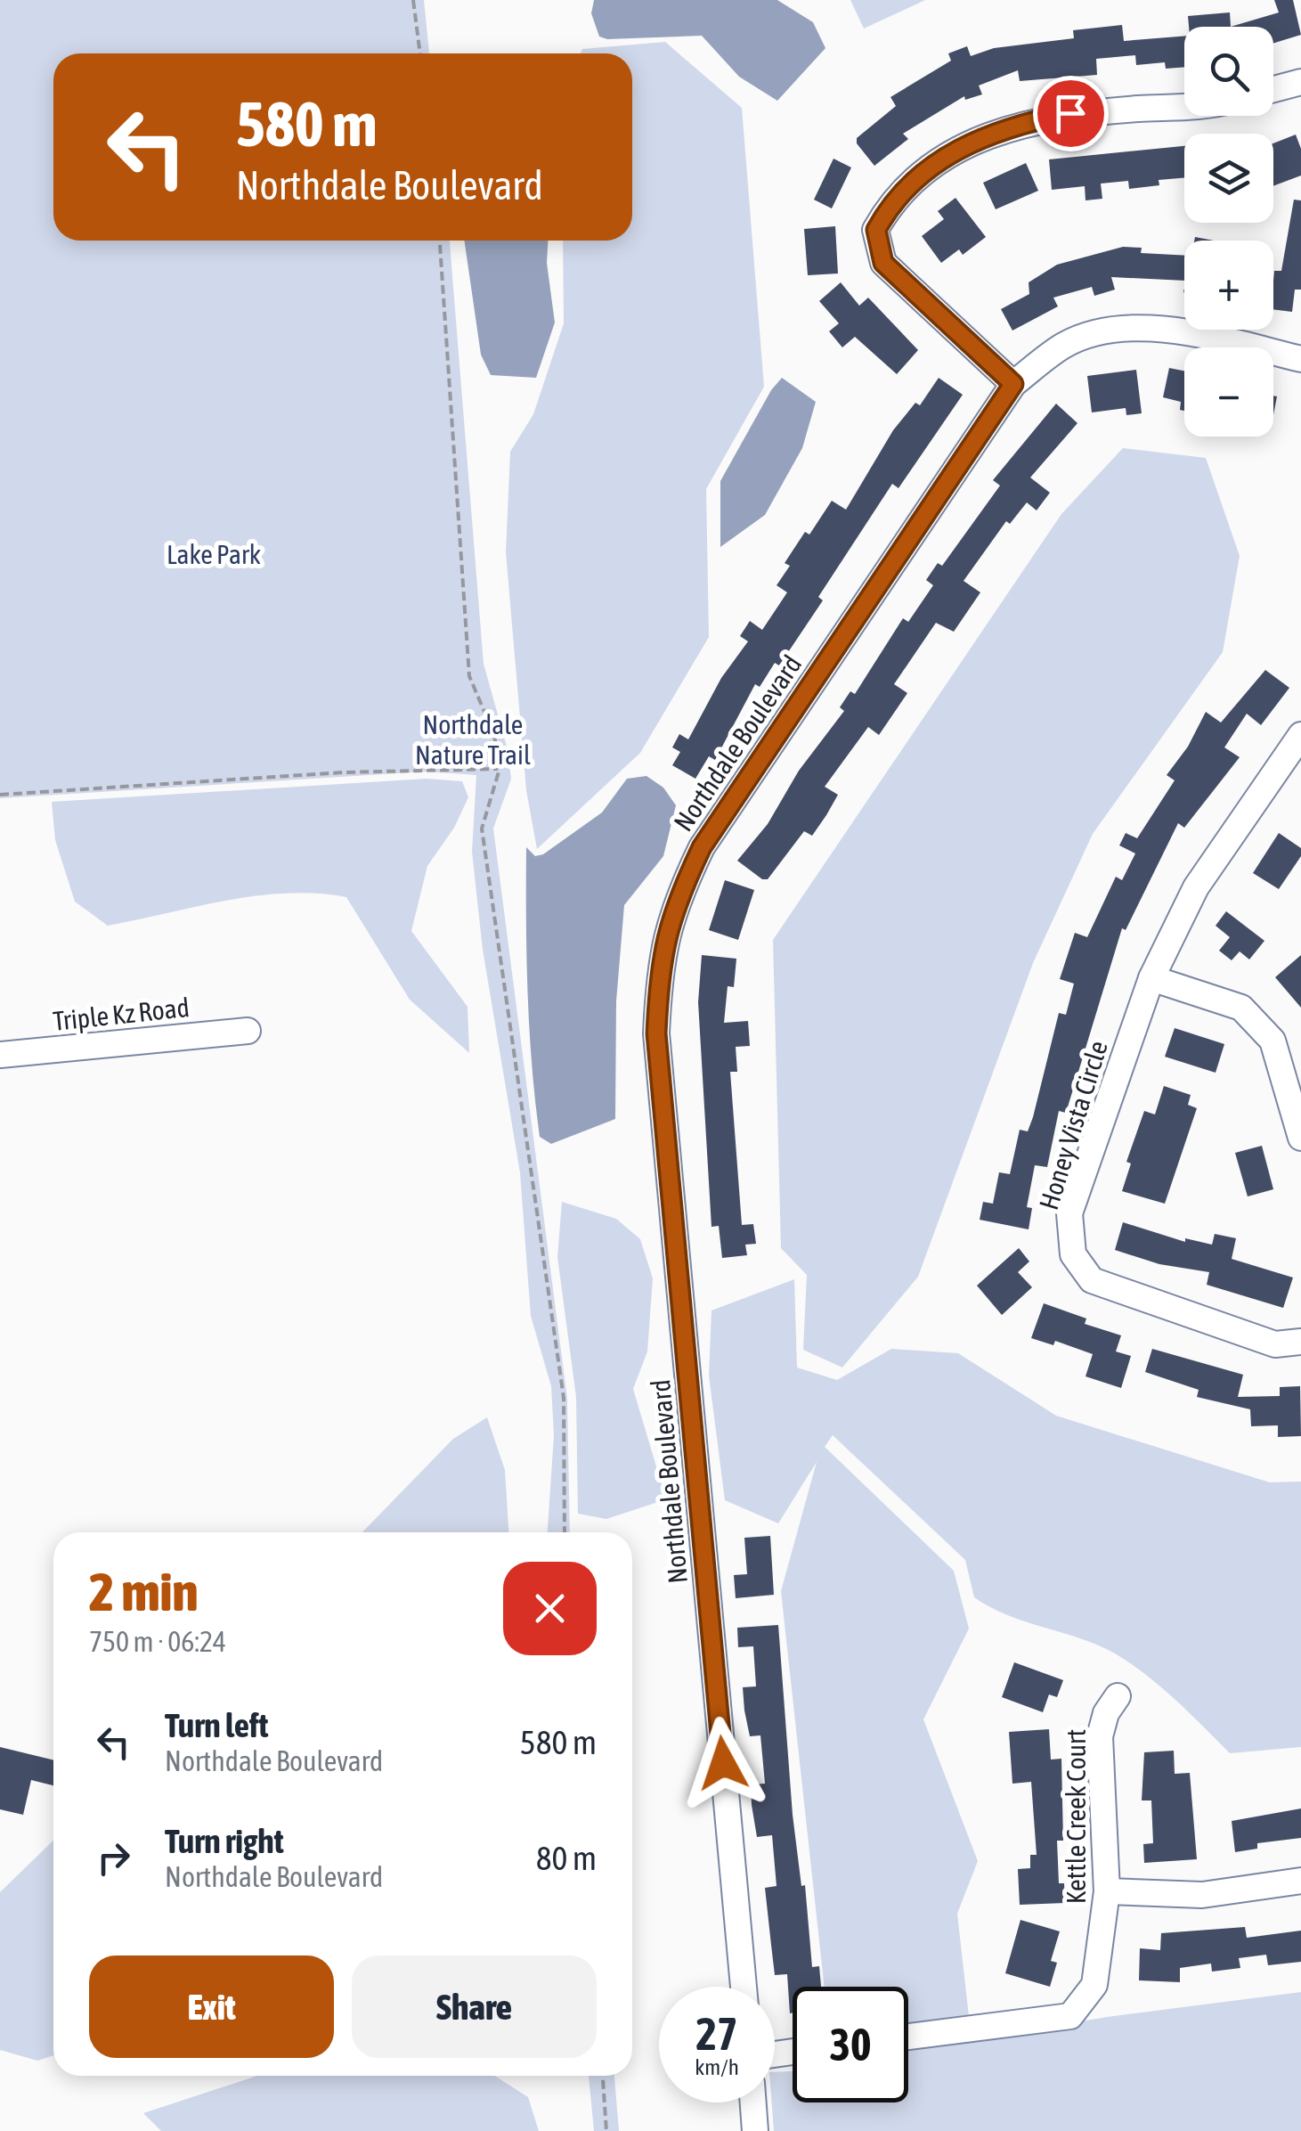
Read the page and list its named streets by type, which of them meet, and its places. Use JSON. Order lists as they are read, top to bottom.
{
  "streets": {
    "street": [
      "Northdale Boulevard",
      "Triple Kz Road",
      "Honey Vista Circle",
      "Kettle Creek Court"
    ]
  },
  "parks": ["Lake Park", "Northdale Nature Trail"],
  "page": {
    "map_buttons": ["+", "−"],
    "turn": ["580 m", "Northdale Boulevard"],
    "heading": ["2 min", "750 m · 06:24"],
    "list": [
      {
        "name": "Turn left",
        "note": "Northdale Boulevard",
        "value": "580 m"
      },
      {
        "name": "Turn right",
        "note": "Northdale Boulevard",
        "value": "80 m"
      }
    ],
    "buttons": ["Exit", "Share"],
    "speed": "27 km/h",
    "limit": "30"
  }
}
